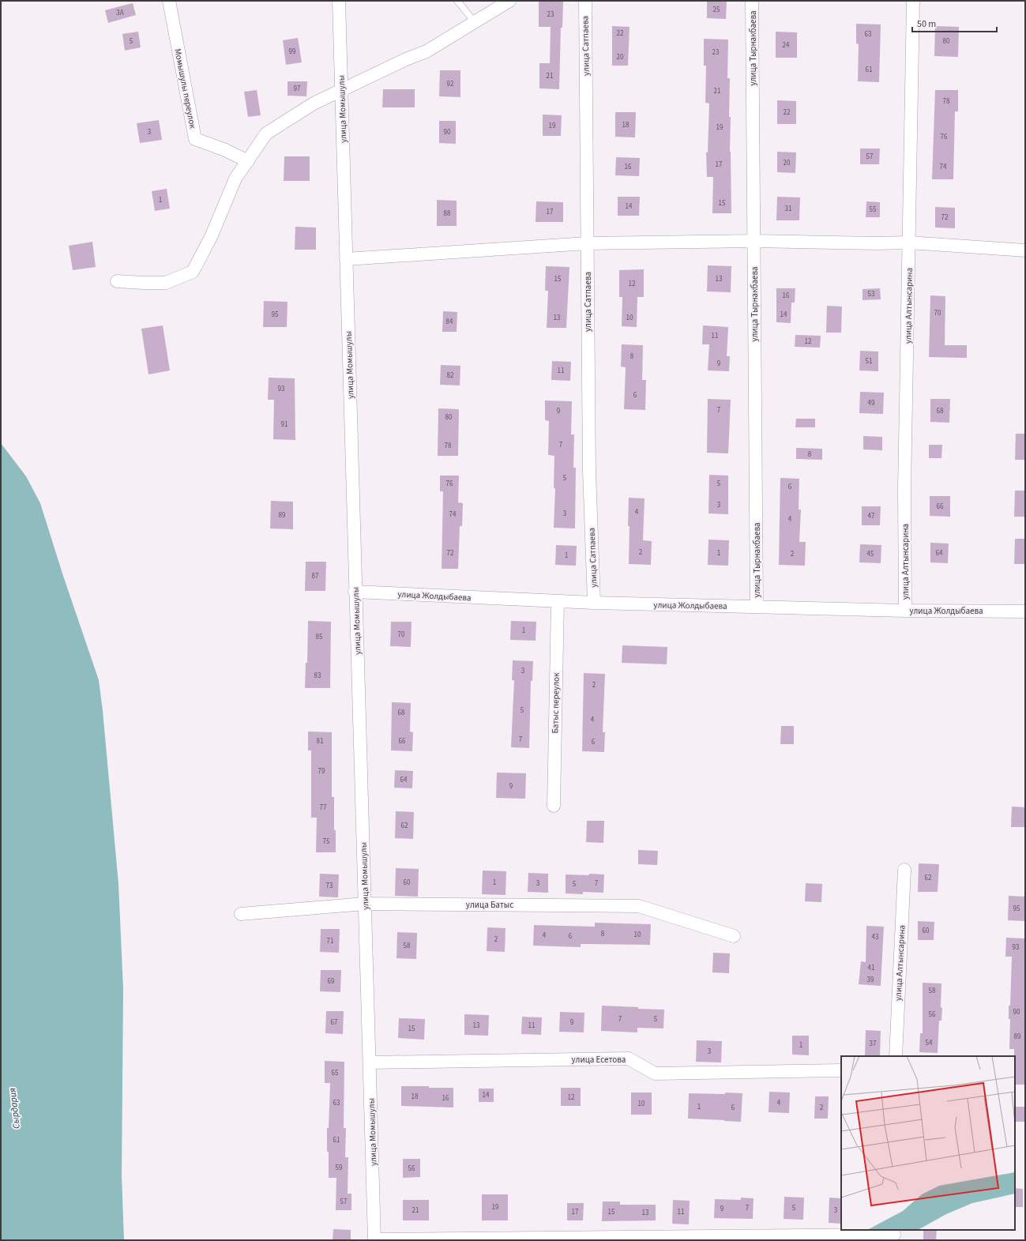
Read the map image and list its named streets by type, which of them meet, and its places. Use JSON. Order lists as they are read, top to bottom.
{
  "streets": {
    "street": [
      "улица Сатпаева",
      "улица Тырнакбаева",
      "Момышулы переулок",
      "улица Момышулы",
      "улица Алтынсарина",
      "улица Жолдыбаева",
      "Батыс переулок",
      "улица Батыс",
      "улица Есетова"
    ]
  },
  "crossings": [
    ["улица Сатпаева", "улица Жолдыбаева"],
    ["улица Тырнакбаева", "улица Жолдыбаева"],
    ["улица Момышулы", "улица Жолдыбаева"],
    ["улица Момышулы", "улица Батыс"],
    ["улица Момышулы", "улица Есетова"],
    ["улица Алтынсарина", "улица Жолдыбаева"],
    ["улица Жолдыбаева", "Батыс переулок"]
  ],
  "water": ["Сырдария"],
  "house_numbers": [
    "25",
    "3А",
    "23",
    "22",
    "63",
    "5",
    "80",
    "24",
    "99",
    "23",
    "20",
    "61",
    "21",
    "92",
    "97",
    "21",
    "78",
    "22",
    "18",
    "19",
    "19",
    "3",
    "90",
    "76",
    "57",
    "20",
    "17",
    "16",
    "74",
    "1",
    "15",
    "14",
    "31",
    "55",
    "17",
    "88",
    "72",
    "15",
    "13",
    "12",
    "53",
    "16",
    "70",
    "95",
    "14",
    "13",
    "10",
    "84",
    "11",
    "12",
    "8",
    "51",
    "9",
    "11",
    "82",
    "93",
    "6",
    "49",
    "7",
    "9",
    "68",
    "80",
    "91",
    "7",
    "78",
    "8",
    "5",
    "76",
    "5",
    "6",
    "3",
    "66",
    "4",
    "3",
    "74",
    "89",
    "47",
    "4",
    "2",
    "72",
    "1",
    "64",
    "2",
    "45",
    "1",
    "87",
    "1",
    "70",
    "85",
    "3",
    "83",
    "2",
    "5",
    "68",
    "4",
    "7",
    "81",
    "66",
    "6",
    "79",
    "64",
    "9",
    "77",
    "62",
    "75",
    "62",
    "60",
    "1",
    "3",
    "7",
    "5",
    "73",
    "95",
    "60",
    "8",
    "10",
    "4",
    "6",
    "43",
    "2",
    "71",
    "58",
    "93",
    "41",
    "39",
    "69",
    "58",
    "90",
    "56",
    "7",
    "5",
    "67",
    "9",
    "13",
    "11",
    "15",
    "89",
    "54",
    "37",
    "1",
    "3",
    "65",
    "14",
    "18",
    "12",
    "16",
    "63",
    "4",
    "10",
    "1",
    "6",
    "2",
    "61",
    "59",
    "56",
    "57",
    "19",
    "7",
    "5",
    "9",
    "21",
    "3",
    "17",
    "15",
    "11",
    "13"
  ],
  "scale_bar": "50 m"
}
